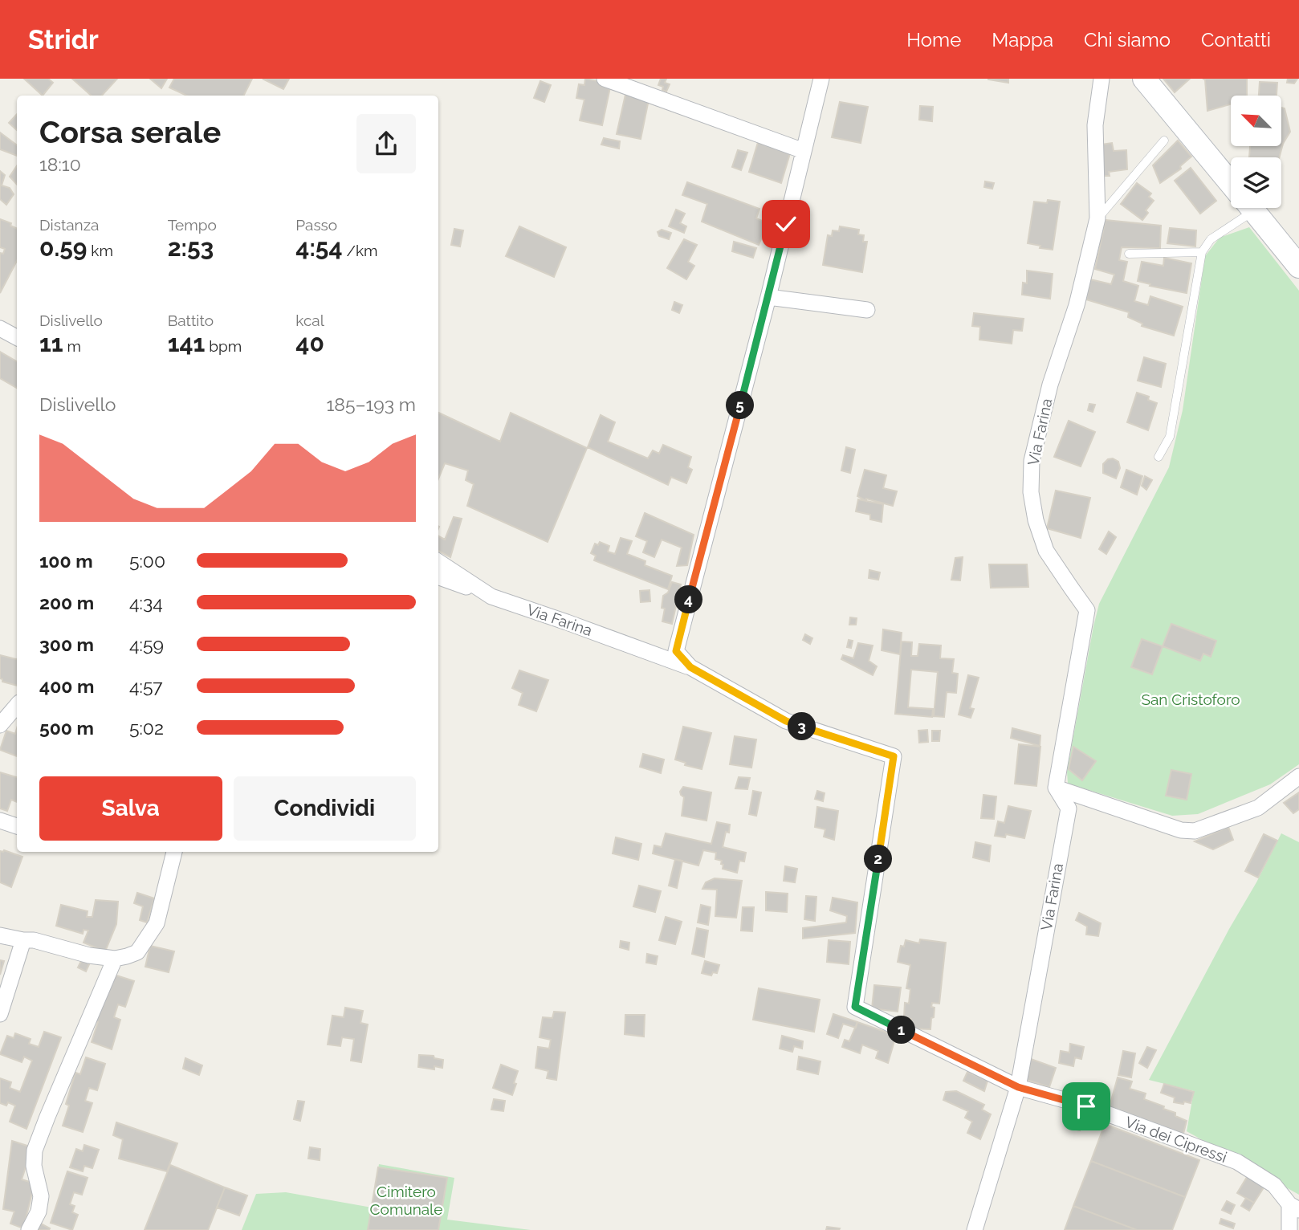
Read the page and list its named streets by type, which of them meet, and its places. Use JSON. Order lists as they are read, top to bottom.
{
  "streets": {
    "street": ["Via Farina", "Via dei Cipressi"]
  },
  "crossings": [
    ["Via Farina", "Via dei Cipressi"]
  ],
  "parks": ["San Cristoforo", "Cimitero Comunale"],
  "north": "top left",
  "page": {
    "header": "Stridr",
    "nav": [
      "Home",
      "Mappa",
      "Chi siamo",
      "Contatti"
    ],
    "heading": ["Corsa serale", "18:10"],
    "stats": [
      ["Distanza", "0.59 km"],
      ["Tempo", "2:53"],
      ["Passo", "4:54 /km"],
      ["Dislivello", "11 m"],
      ["Battito", "141 bpm"],
      ["kcal", "40"]
    ],
    "chart": ["Dislivello", "185–193 m"],
    "pins": [
      "5",
      "4",
      "3",
      "2",
      "1"
    ],
    "list": [
      {
        "name": "100 m",
        "note": "5:00"
      },
      {
        "name": "200 m",
        "note": "4:34"
      },
      {
        "name": "300 m",
        "note": "4:59"
      },
      {
        "name": "400 m",
        "note": "4:57"
      },
      {
        "name": "500 m",
        "note": "5:02"
      }
    ],
    "buttons": ["Salva", "Condividi"]
  }
}
